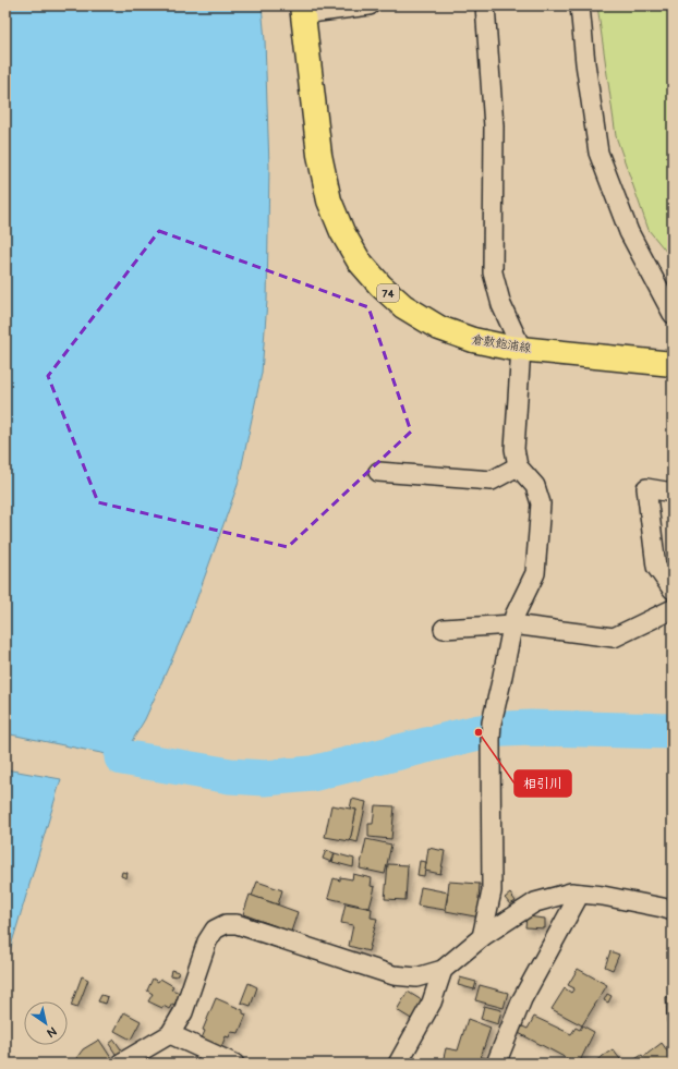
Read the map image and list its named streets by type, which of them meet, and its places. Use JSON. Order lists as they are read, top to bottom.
{
  "streets": {
    "main road": ["74", "倉敷飽浦線"]
  },
  "places": ["相引川"],
  "north": "bottom right"
}
